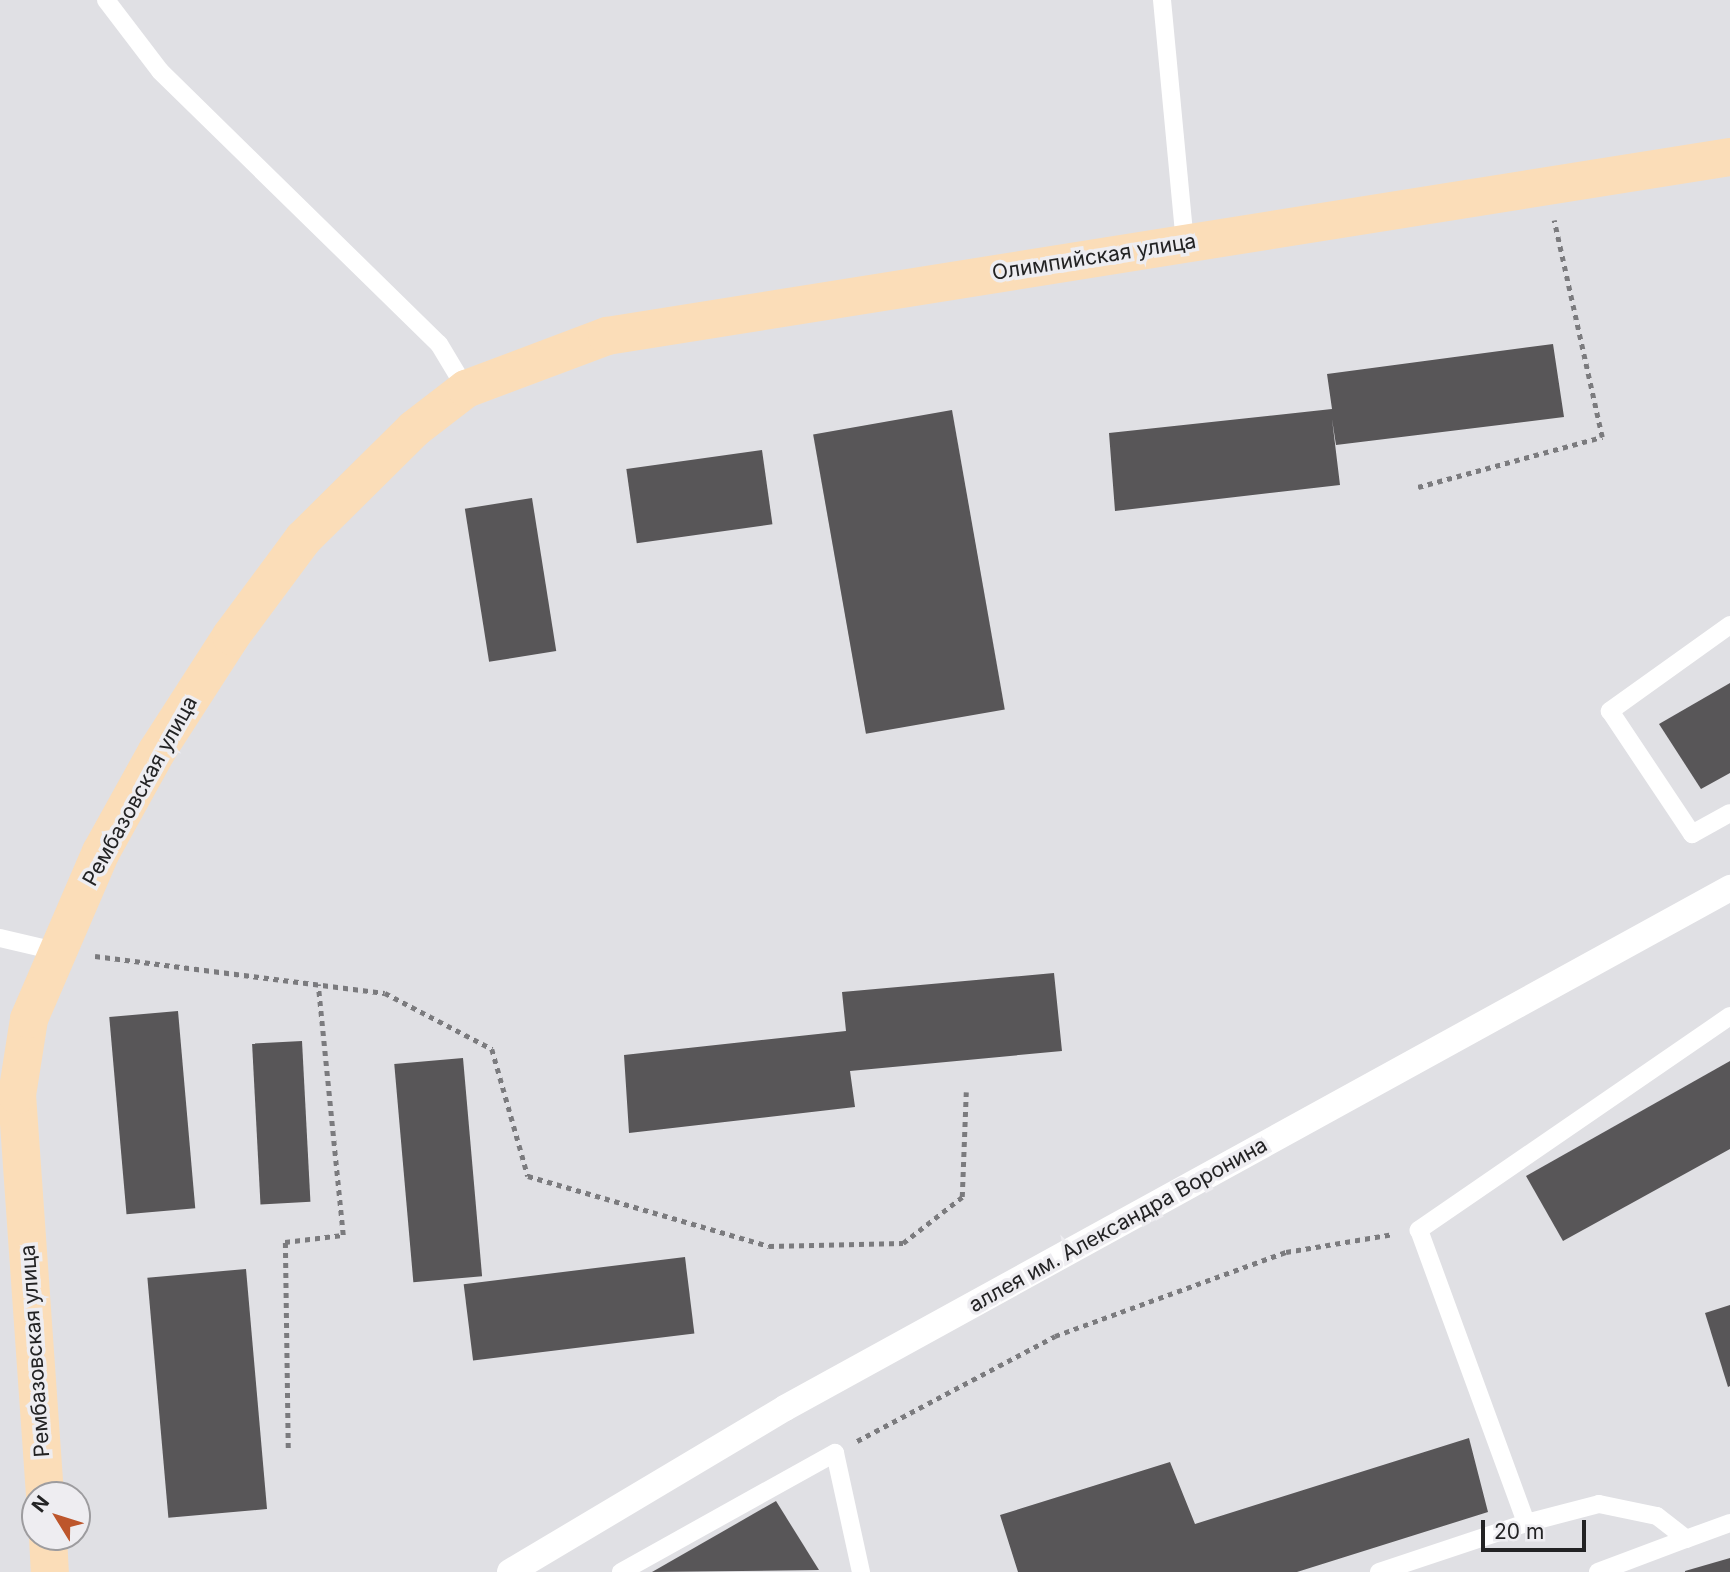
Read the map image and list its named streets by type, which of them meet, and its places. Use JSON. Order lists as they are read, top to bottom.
{
  "streets": {
    "main road": ["Олимпийская улица", "Рембазовская улица"],
    "street": ["аллея им. Александра Воронина"]
  },
  "crossings": [
    ["Олимпийская улица", "Рембазовская улица"]
  ],
  "scale_bar": "20 m",
  "north": "top left"
}
